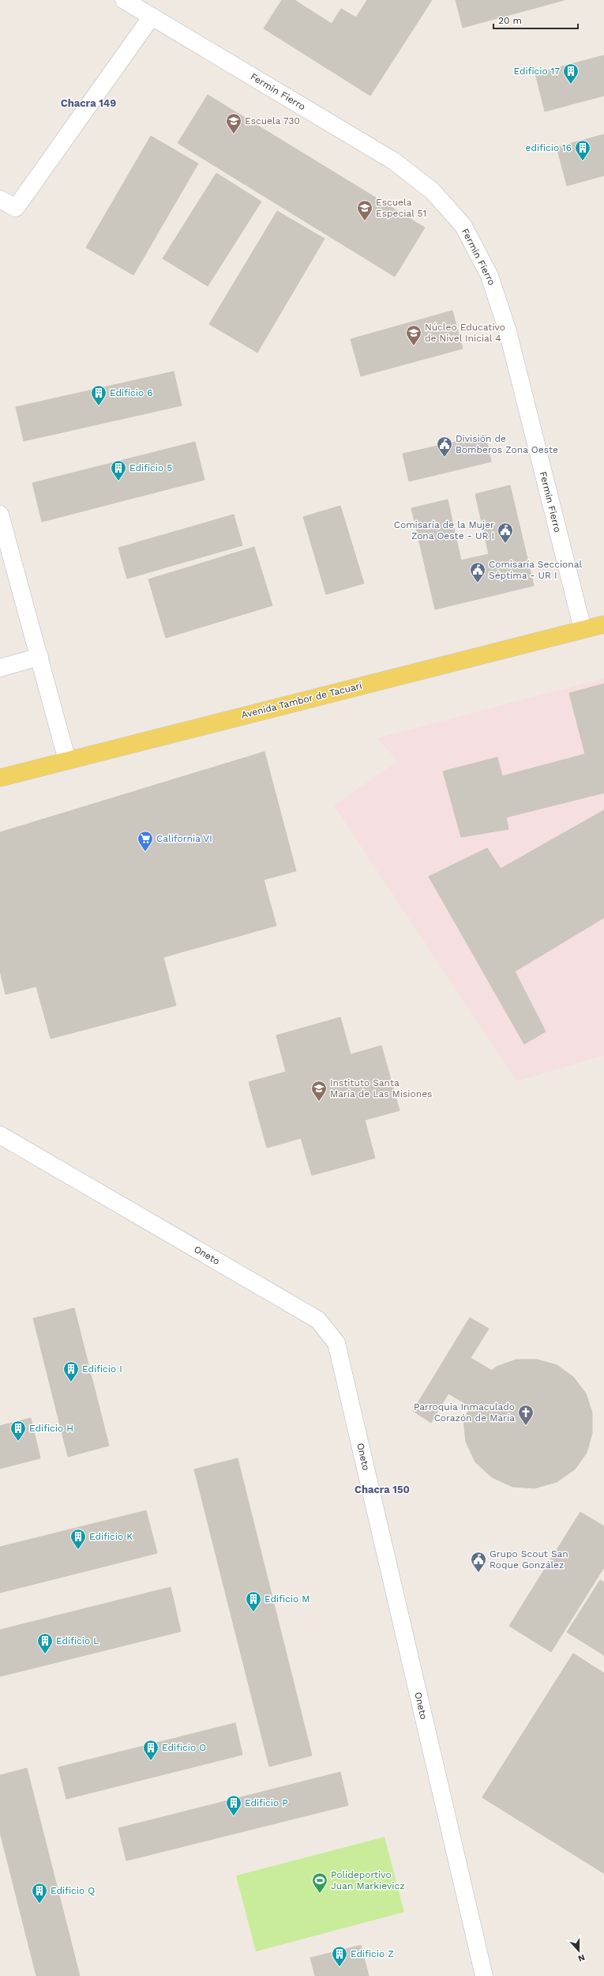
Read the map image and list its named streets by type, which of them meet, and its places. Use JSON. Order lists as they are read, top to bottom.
{
  "streets": {
    "main road": ["Avenida Tambor de Tacuarí"],
    "street": ["Fermin Fierro", "Oneto"]
  },
  "crossings": [
    ["Fermin Fierro", "Avenida Tambor de Tacuarí"]
  ],
  "districts": ["Chacra 149", "Chacra 150"],
  "places": {
    "building": [
      "Edificio 17",
      "edificio 16",
      "Edificio 6",
      "Edificio 5",
      "Edificio I",
      "Edificio H",
      "Edificio K",
      "Edificio M",
      "Edificio L",
      "Edificio O",
      "Edificio P",
      "Edificio Q",
      "Edificio Z"
    ],
    "school or university": [
      "Escuela 730",
      "Escuela Especial 51",
      "Núcleo Educativo de Nivel Inicial 4",
      "Instituto Santa María de Las Misiones"
    ],
    "public building": [
      "División de Bomberos Zona Oeste",
      "Comisaría de la Mujer Zona Oeste - UR I",
      "Comisaría Seccional Séptima - UR I",
      "Grupo Scout San Roque González"
    ],
    "supermarket": ["California VI"],
    "church": ["Parroquia Inmaculado Corazón de María"],
    "sports": ["Polideportivo Juan Markievicz"]
  },
  "scale_bar": "20 m",
  "north": "bottom"
}
